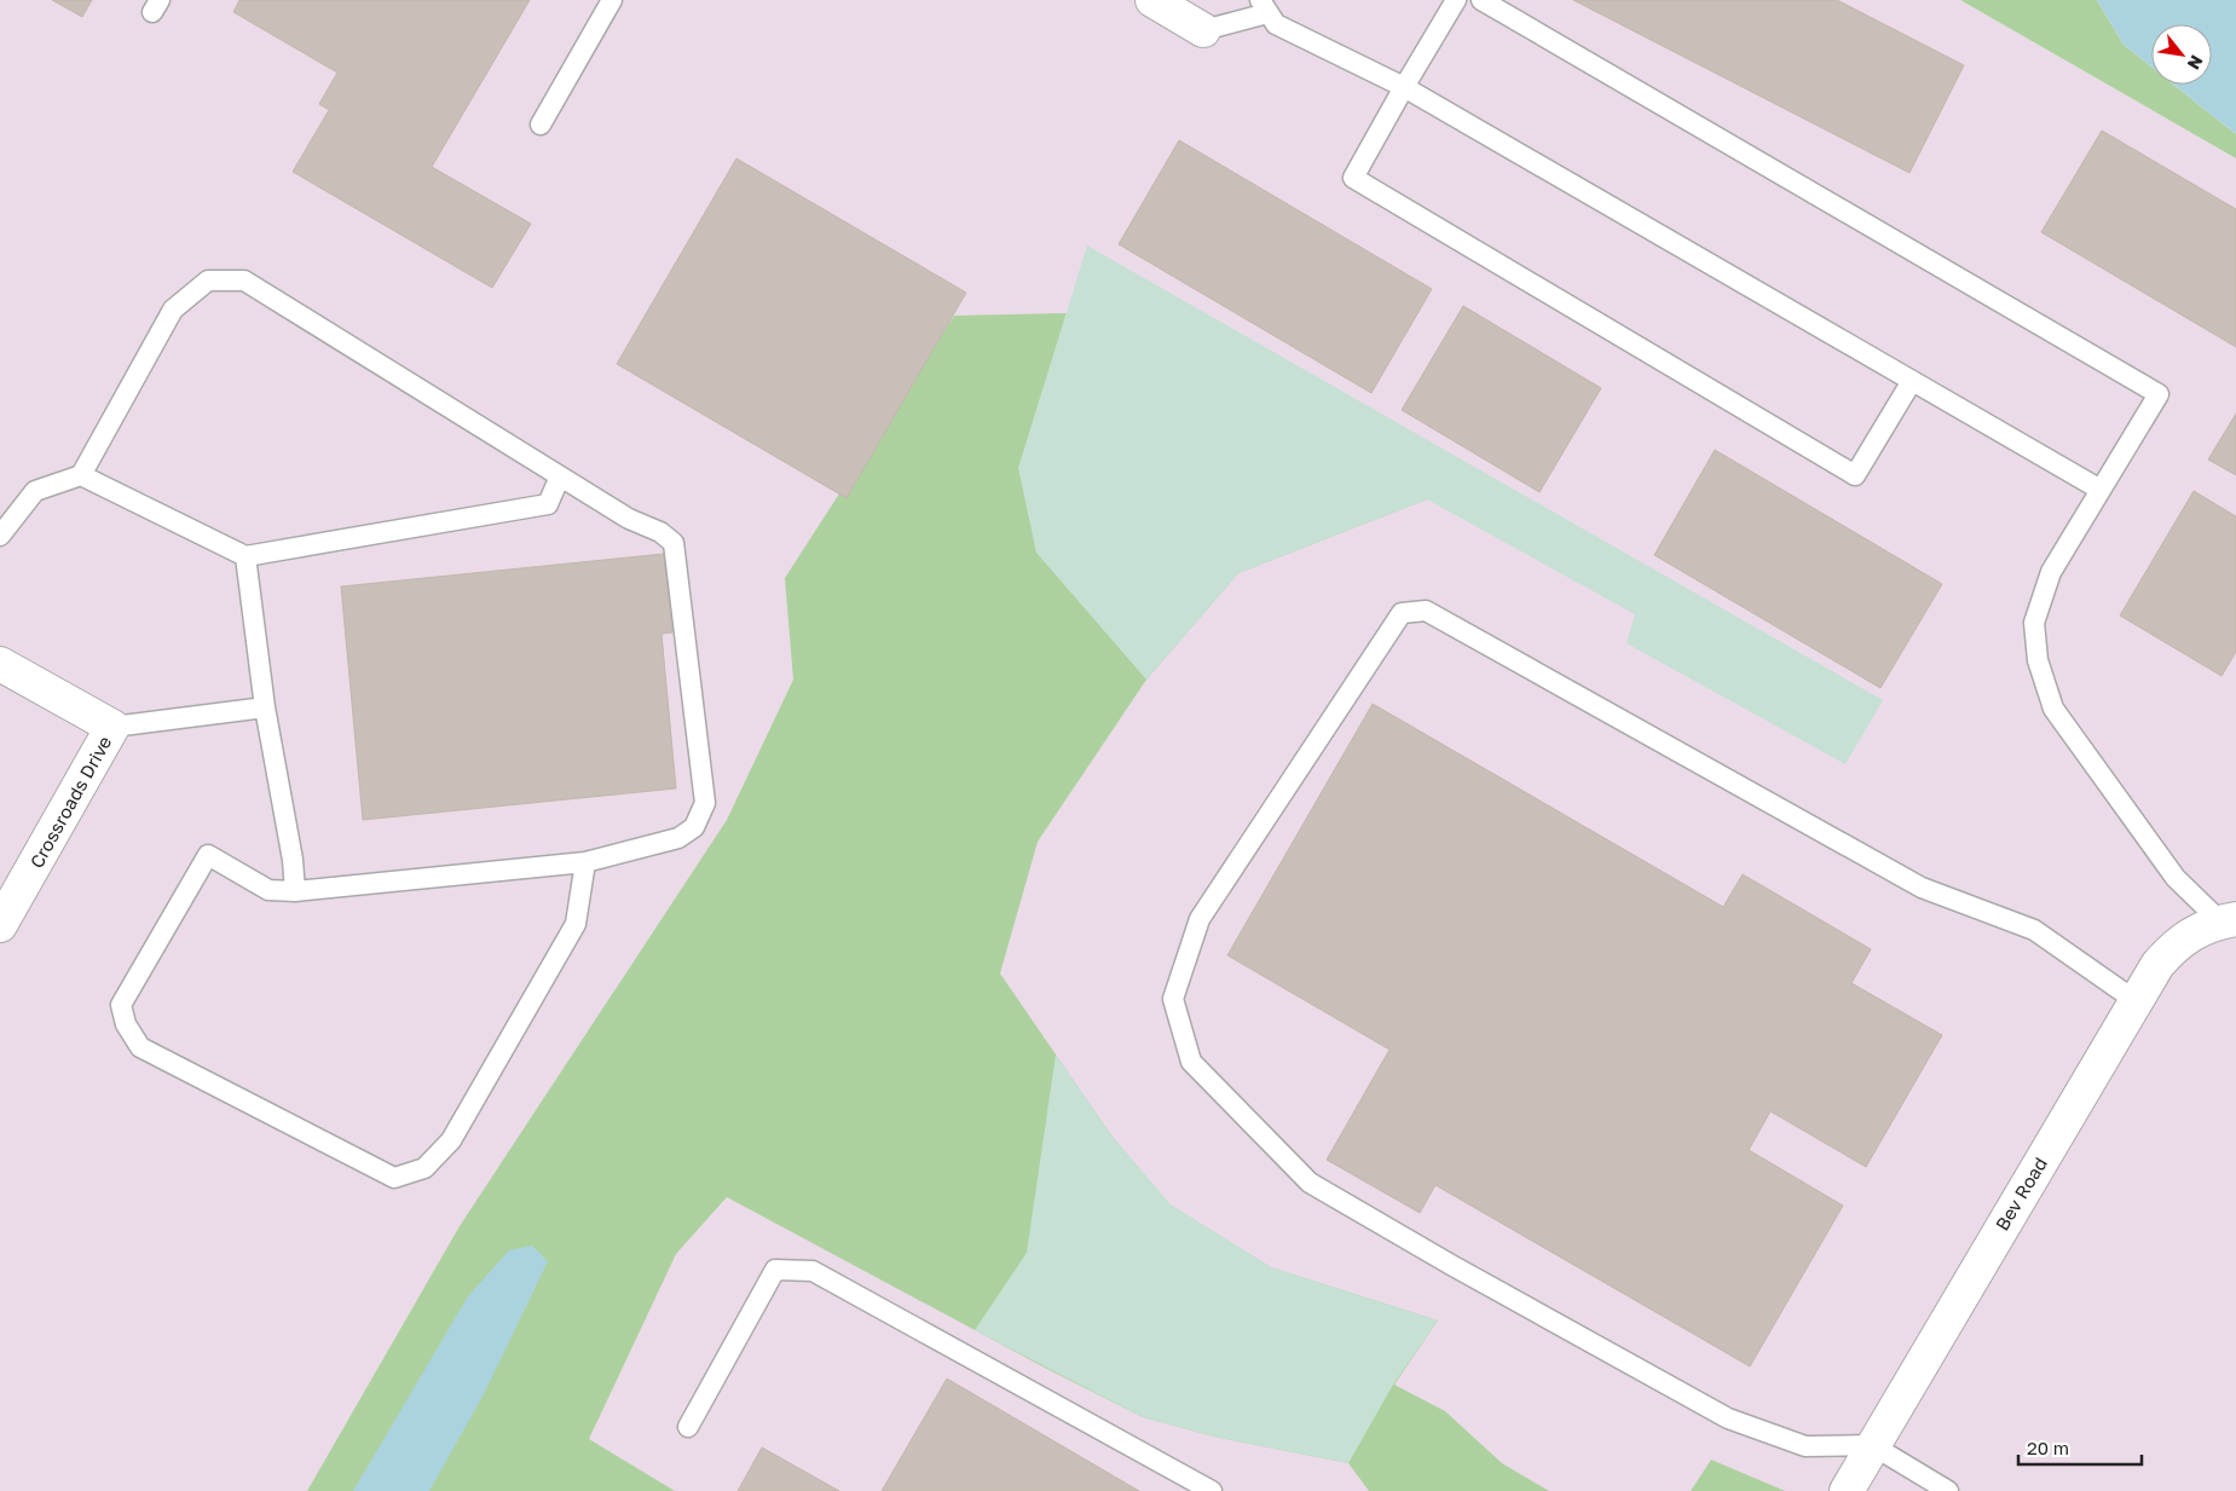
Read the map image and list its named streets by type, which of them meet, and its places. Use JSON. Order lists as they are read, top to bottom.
{
  "streets": {
    "street": ["Crossroads Drive", "Bev Road"]
  },
  "scale_bar": "20 m",
  "north": "bottom right"
}
